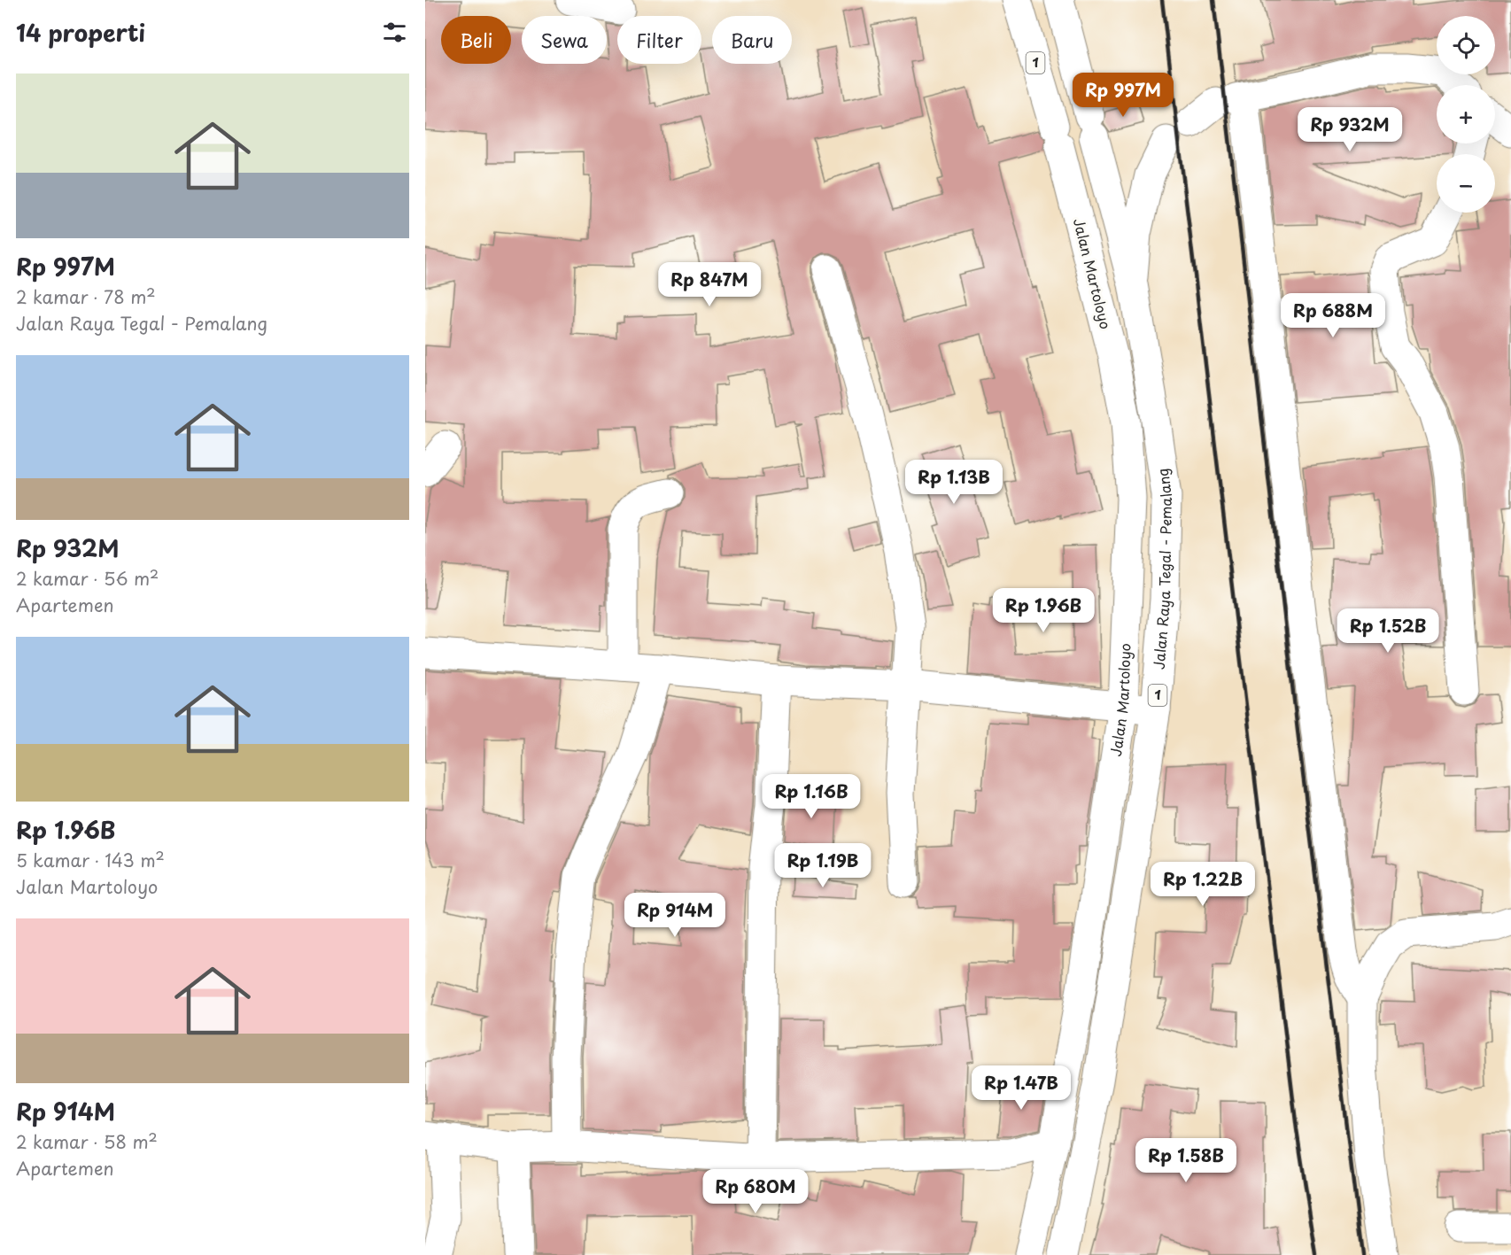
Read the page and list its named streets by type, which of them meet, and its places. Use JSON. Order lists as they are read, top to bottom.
{
  "streets": {
    "main road": ["1", "Jalan Martoloyo", "Jalan Raya Tegal - Pemalang"]
  },
  "page": {
    "heading": "14 properti",
    "map_buttons": ["+", "−"],
    "chip": [
      "Beli",
      "Sewa",
      "Filter",
      "Baru"
    ],
    "list": [
      {
        "name": "Rp 997M",
        "note": "2 kamar · 78 m² · Jalan Raya Tegal - Pemalang"
      },
      {
        "name": "Rp 932M",
        "note": "2 kamar · 56 m² · Apartemen"
      },
      {
        "name": "Rp 1.96B",
        "note": "5 kamar · 143 m² · Jalan Martoloyo"
      },
      {
        "name": "Rp 914M",
        "note": "2 kamar · 58 m² · Apartemen"
      }
    ],
    "price": [
      "Rp 997M",
      "Rp 932M",
      "Rp 847M",
      "Rp 688M",
      "Rp 1.13B",
      "Rp 1.96B",
      "Rp 1.52B",
      "Rp 1.16B",
      "Rp 1.19B",
      "Rp 1.22B",
      "Rp 914M",
      "Rp 1.47B",
      "Rp 1.58B",
      "Rp 680M"
    ]
  }
}
